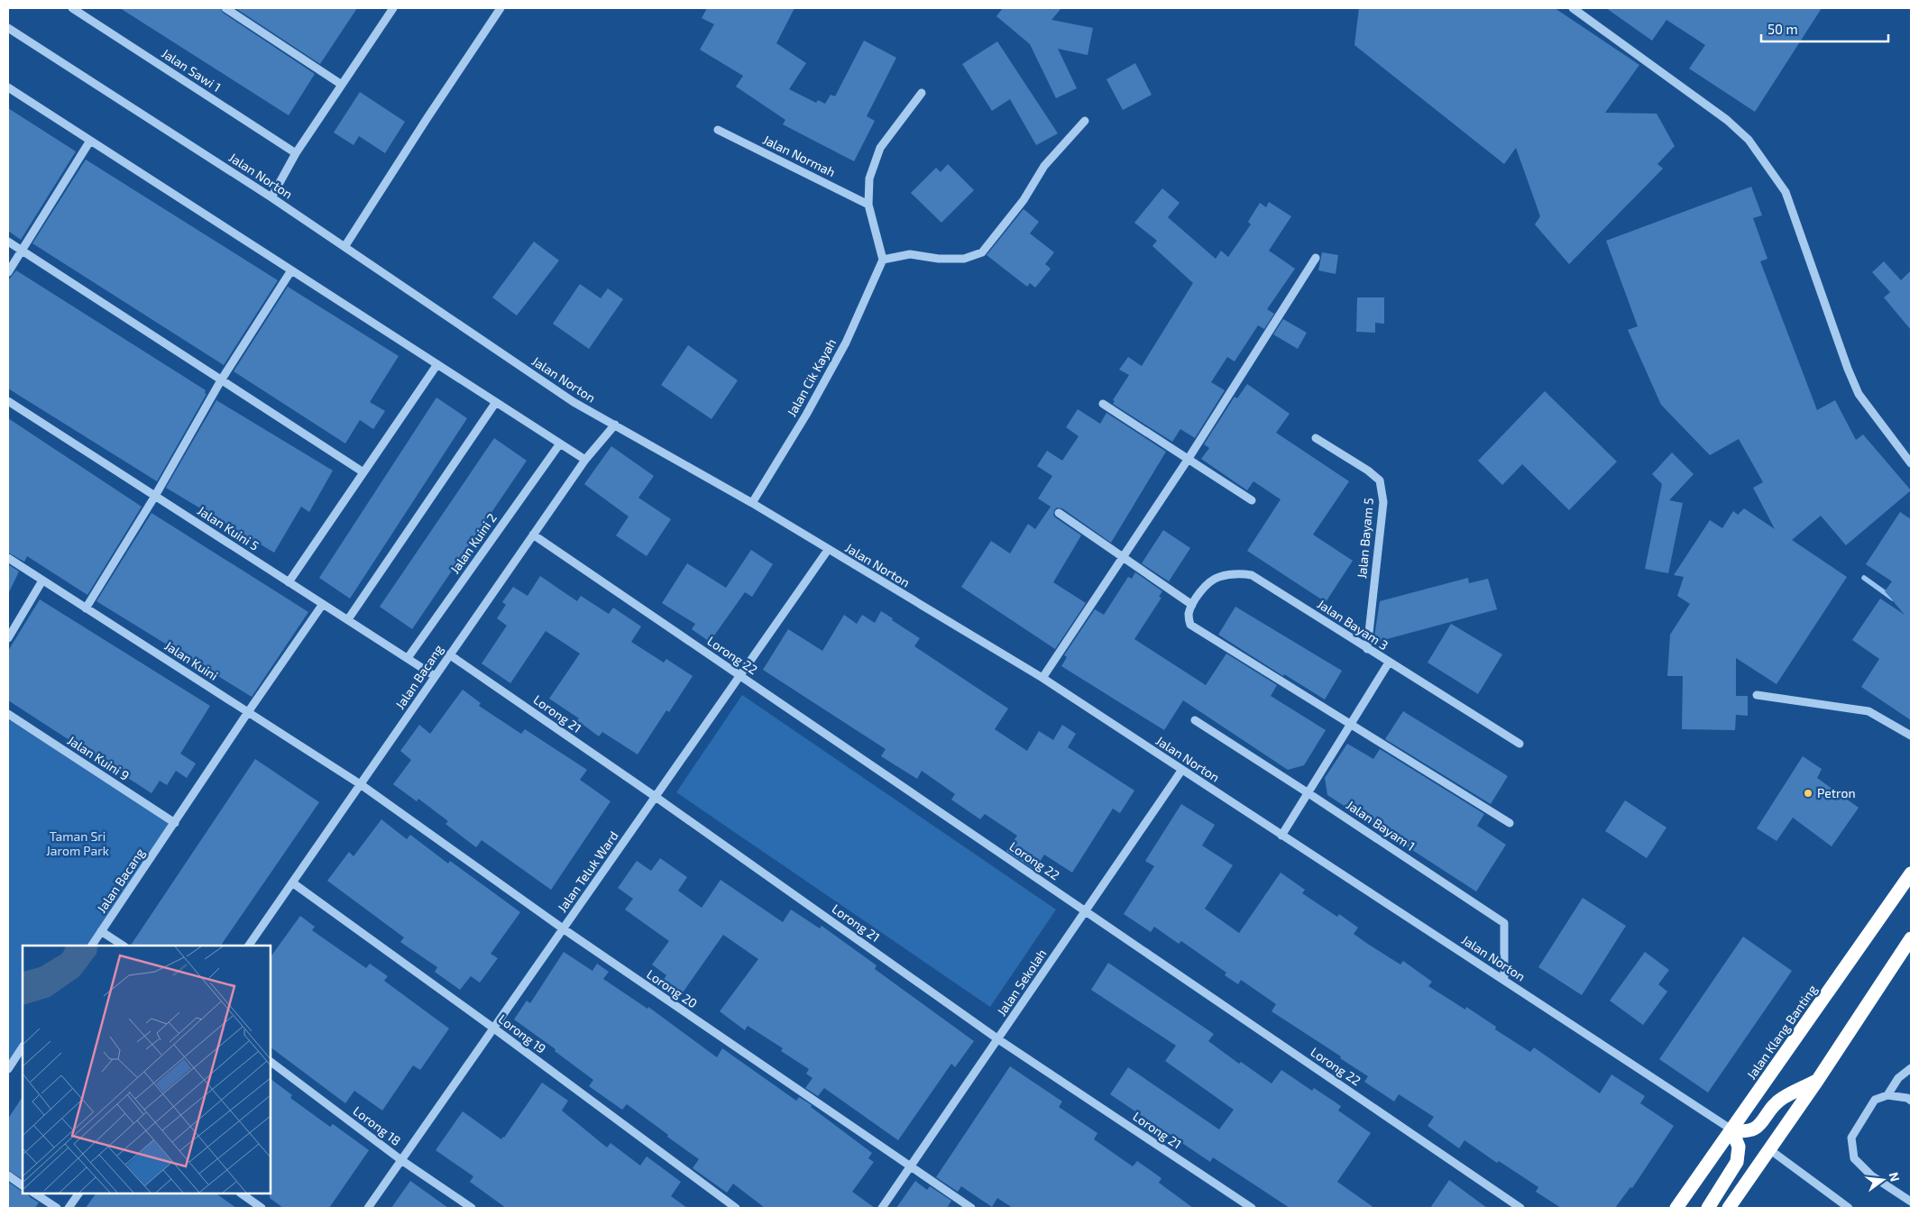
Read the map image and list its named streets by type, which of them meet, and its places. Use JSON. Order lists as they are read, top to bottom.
{
  "streets": {
    "highway": ["Jalan Klang Banting"],
    "street": [
      "Jalan Sawi 1",
      "Jalan Normah",
      "Jalan Norton",
      "Jalan Cik Kayah",
      "Jalan Kuini 5",
      "Jalan Bayam 5",
      "Jalan Kuini 2",
      "Jalan Bayam 3",
      "Lorong 22",
      "Jalan Kuini",
      "Jalan Bacang",
      "Lorong 21",
      "Jalan Kuini 9",
      "Jalan Bayam 1",
      "Jalan Teluk Ward",
      "Jalan Sekolah",
      "Lorong 20",
      "Lorong 19",
      "Lorong 18"
    ]
  },
  "crossings": [
    ["Jalan Norton", "Jalan Cik Kayah"],
    ["Jalan Norton", "Jalan Bacang"],
    ["Jalan Norton", "Jalan Bayam 1"],
    ["Jalan Norton", "Jalan Teluk Ward"],
    ["Jalan Norton", "Jalan Sekolah"],
    ["Jalan Norton", "Jalan Klang Banting"],
    ["Jalan Kuini 5", "Jalan Kuini 2"],
    ["Jalan Kuini 5", "Jalan Bacang"],
    ["Jalan Bayam 5", "Jalan Bayam 3"],
    ["Lorong 22", "Jalan Bacang"],
    ["Lorong 22", "Jalan Teluk Ward"],
    ["Lorong 22", "Jalan Sekolah"],
    ["Jalan Kuini", "Jalan Bacang"],
    ["Jalan Kuini", "Lorong 20"],
    ["Jalan Bacang", "Lorong 21"],
    ["Jalan Bacang", "Jalan Kuini 9"],
    ["Jalan Bacang", "Lorong 20"],
    ["Jalan Bacang", "Lorong 19"],
    ["Lorong 21", "Jalan Teluk Ward"],
    ["Lorong 21", "Jalan Sekolah"],
    ["Jalan Teluk Ward", "Lorong 20"],
    ["Jalan Teluk Ward", "Lorong 19"],
    ["Jalan Teluk Ward", "Lorong 18"],
    ["Jalan Sekolah", "Lorong 20"]
  ],
  "parks": ["Taman Sri Jarom Park"],
  "places": ["Petron"],
  "scale_bar": "50 m",
  "north": "right"
}
